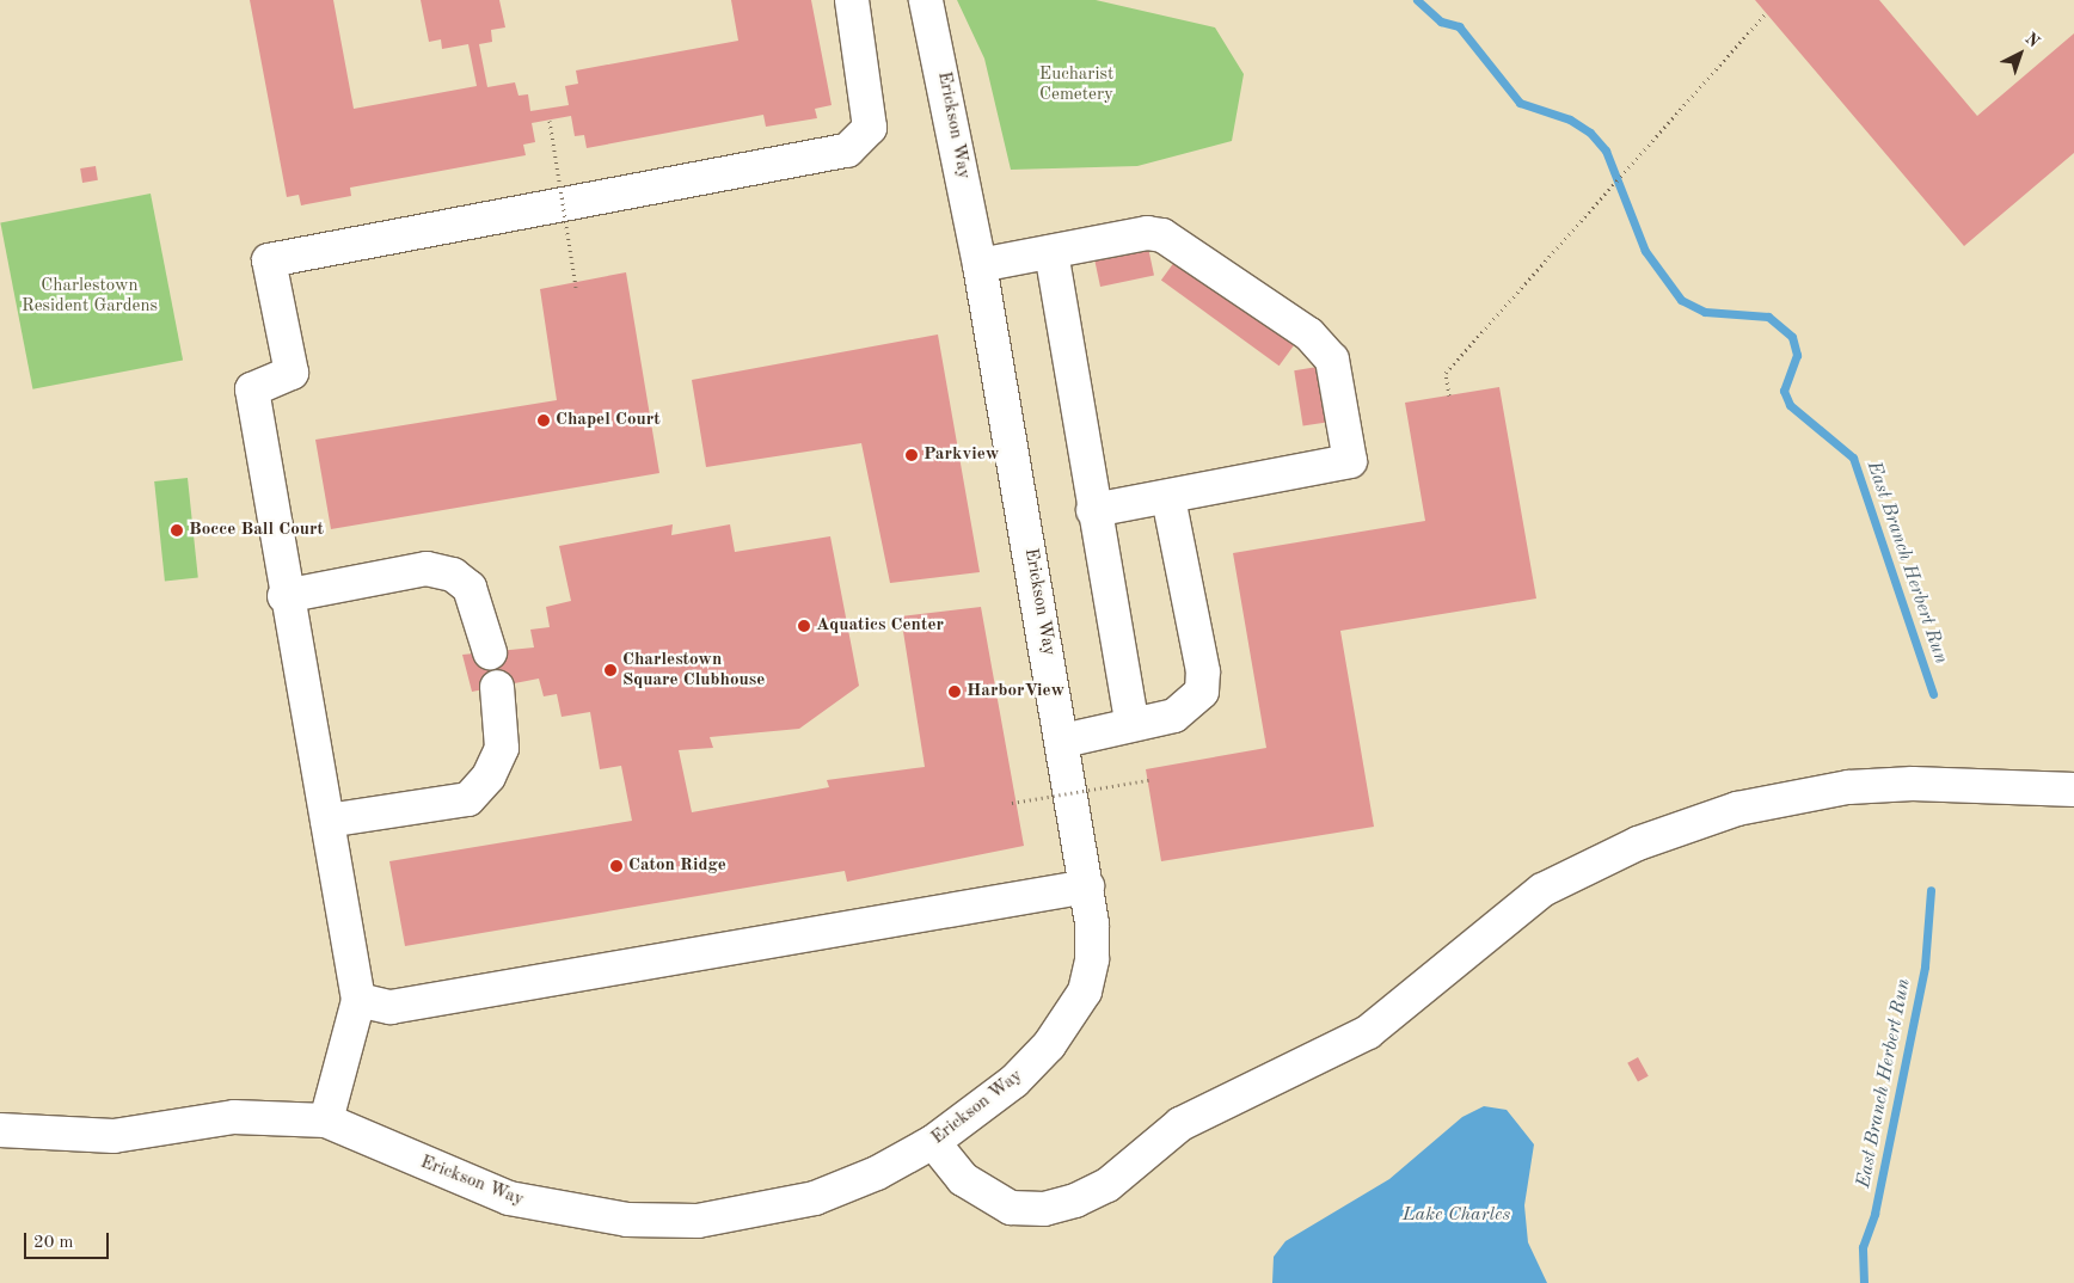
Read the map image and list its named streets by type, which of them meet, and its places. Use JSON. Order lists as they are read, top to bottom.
{
  "streets": {
    "street": ["Erickson Way"]
  },
  "water": ["East Branch Herbert Run", "Lake Charles"],
  "parks": ["Eucharist Cemetery", "Charlestown Resident Gardens"],
  "places": [
    "Chapel Court",
    "Parkview",
    "Bocce Ball Court",
    "Aquatics Center",
    "Charlestown Square Clubhouse",
    "HarborView",
    "Caton Ridge"
  ],
  "scale_bar": "20 m",
  "north": "top right"
}
